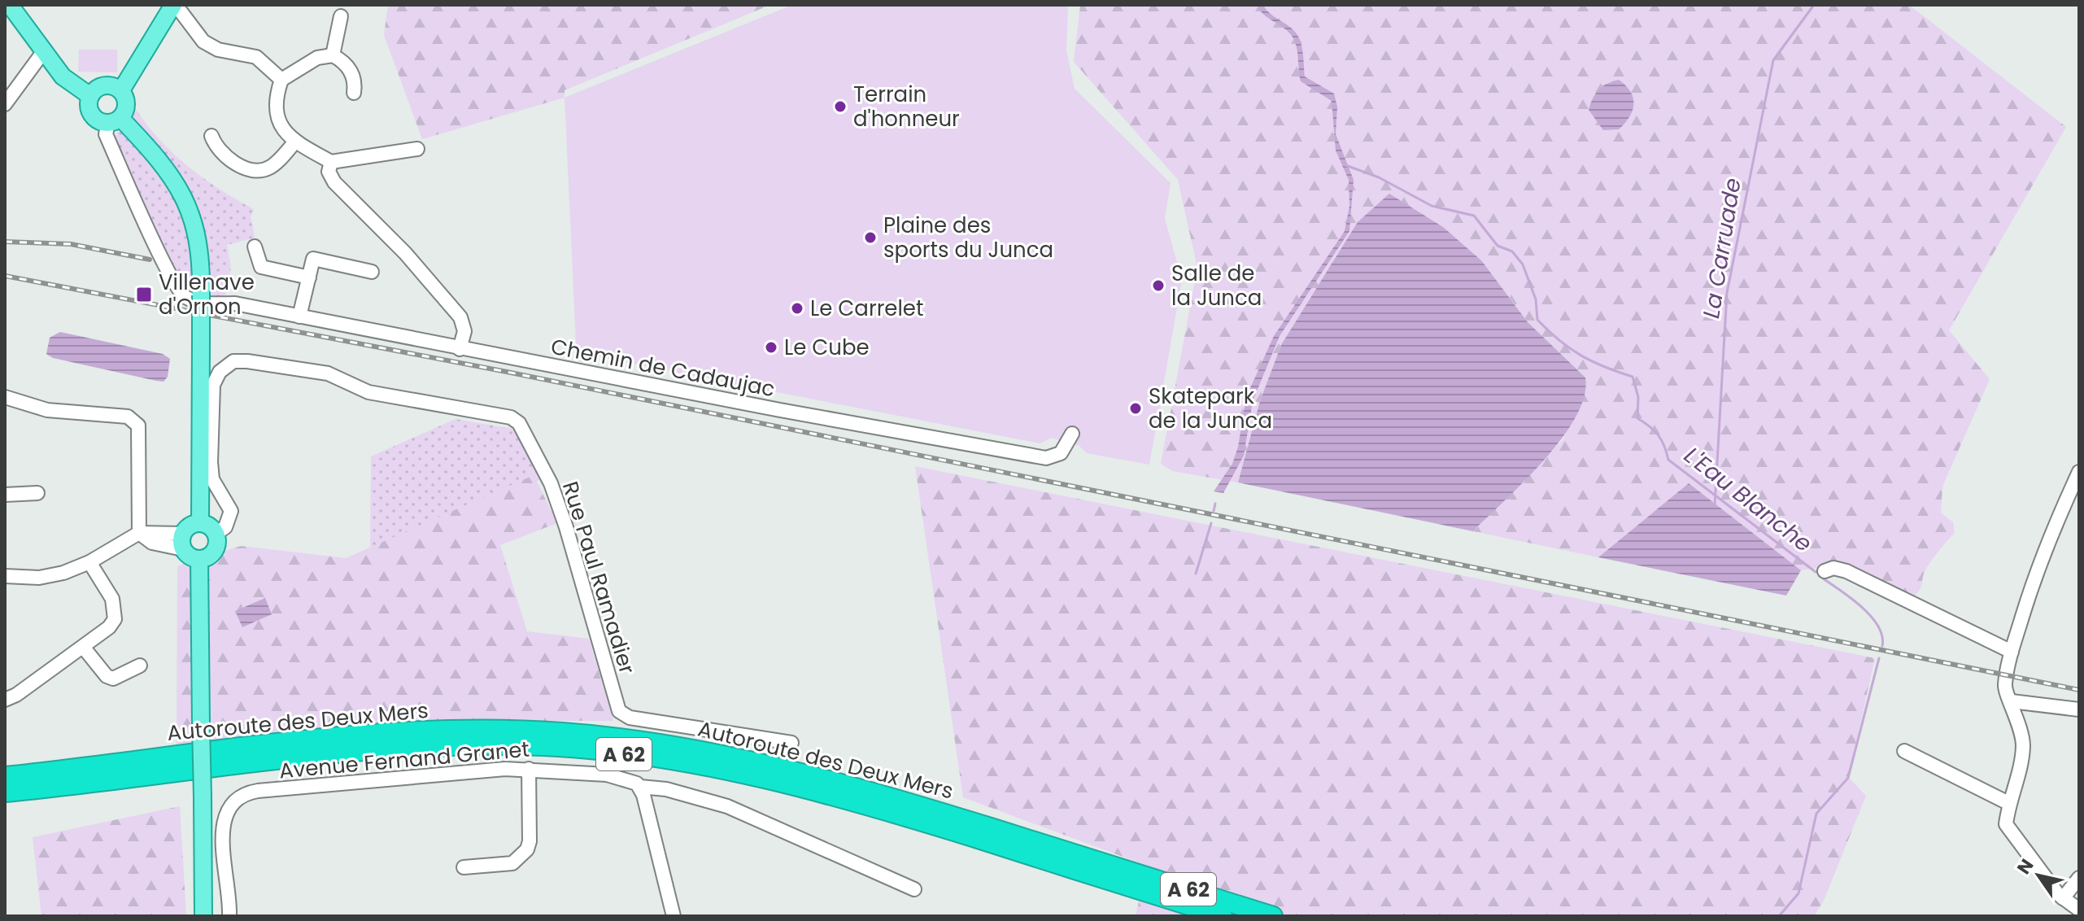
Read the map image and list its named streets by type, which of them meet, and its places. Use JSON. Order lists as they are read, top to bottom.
{
  "streets": {
    "highway": ["Autoroute des Deux Mers", "A 62"],
    "street": ["Chemin de Cadaujac", "Rue Paul Ramadier", "Avenue Fernand Granet"]
  },
  "water": ["La Carruade", "L'Eau Blanche"],
  "places": {
    "other": [
      "Terrain d'honneur",
      "Plaine des sports du Junca",
      "Salle de la Junca",
      "Le Carrelet",
      "Le Cube",
      "Skatepark de la Junca"
    ],
    "transit": ["Villenave d'Ornon"]
  },
  "north": "top left"
}
